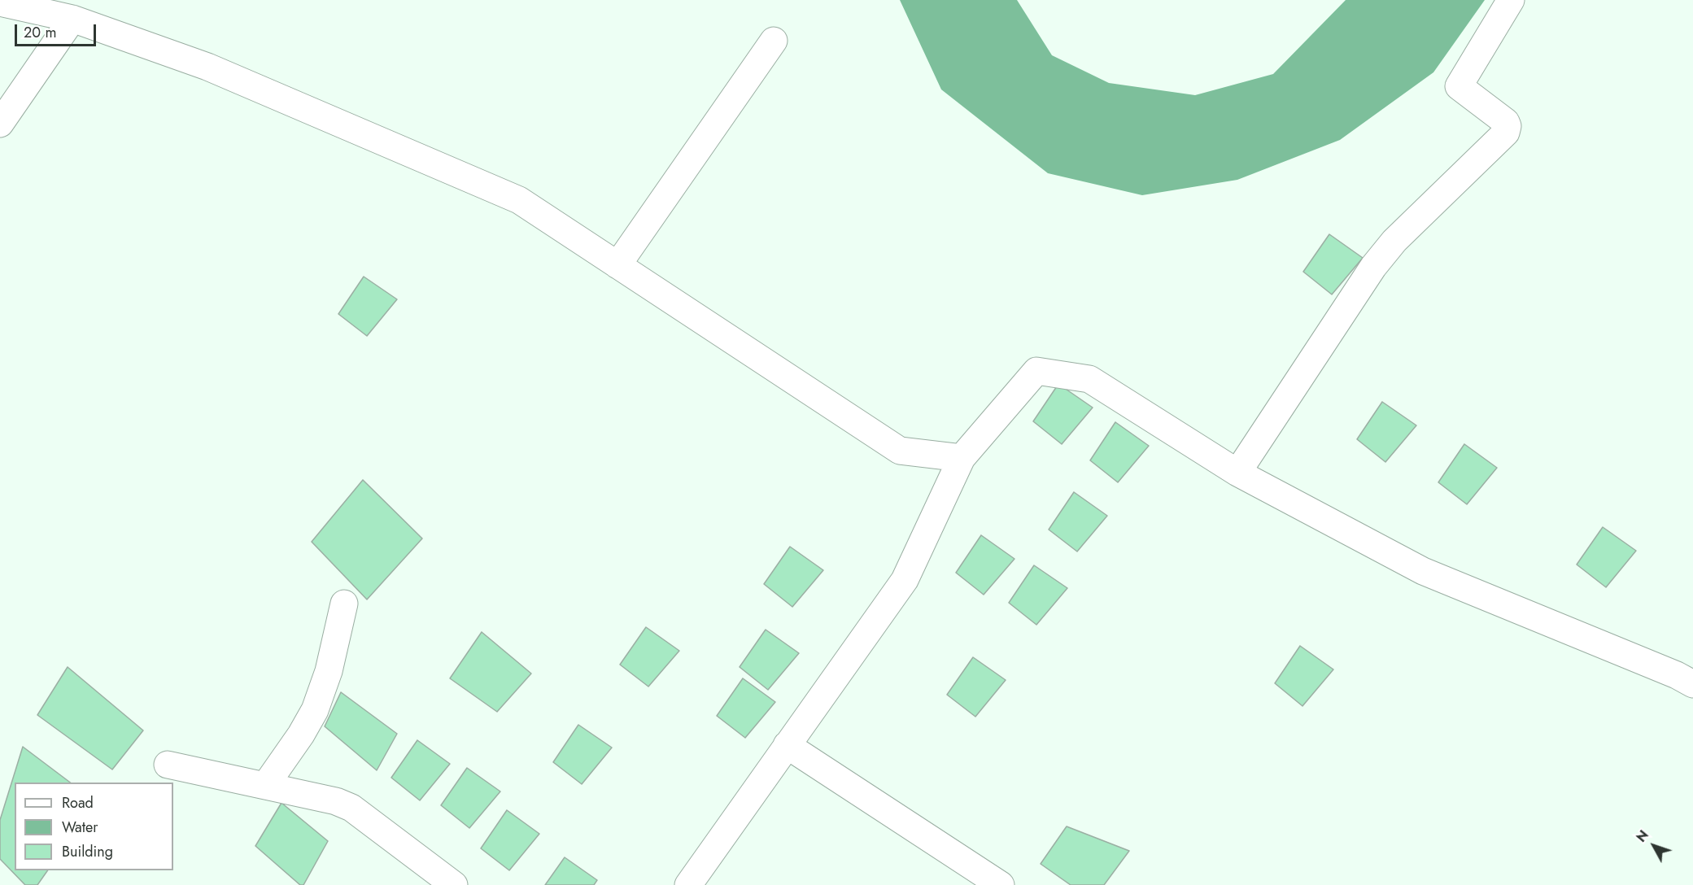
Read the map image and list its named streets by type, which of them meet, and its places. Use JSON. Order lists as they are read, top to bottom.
{
  "legend": ["Road", "Water", "Building"],
  "scale_bar": "20 m",
  "north": "top left"
}
